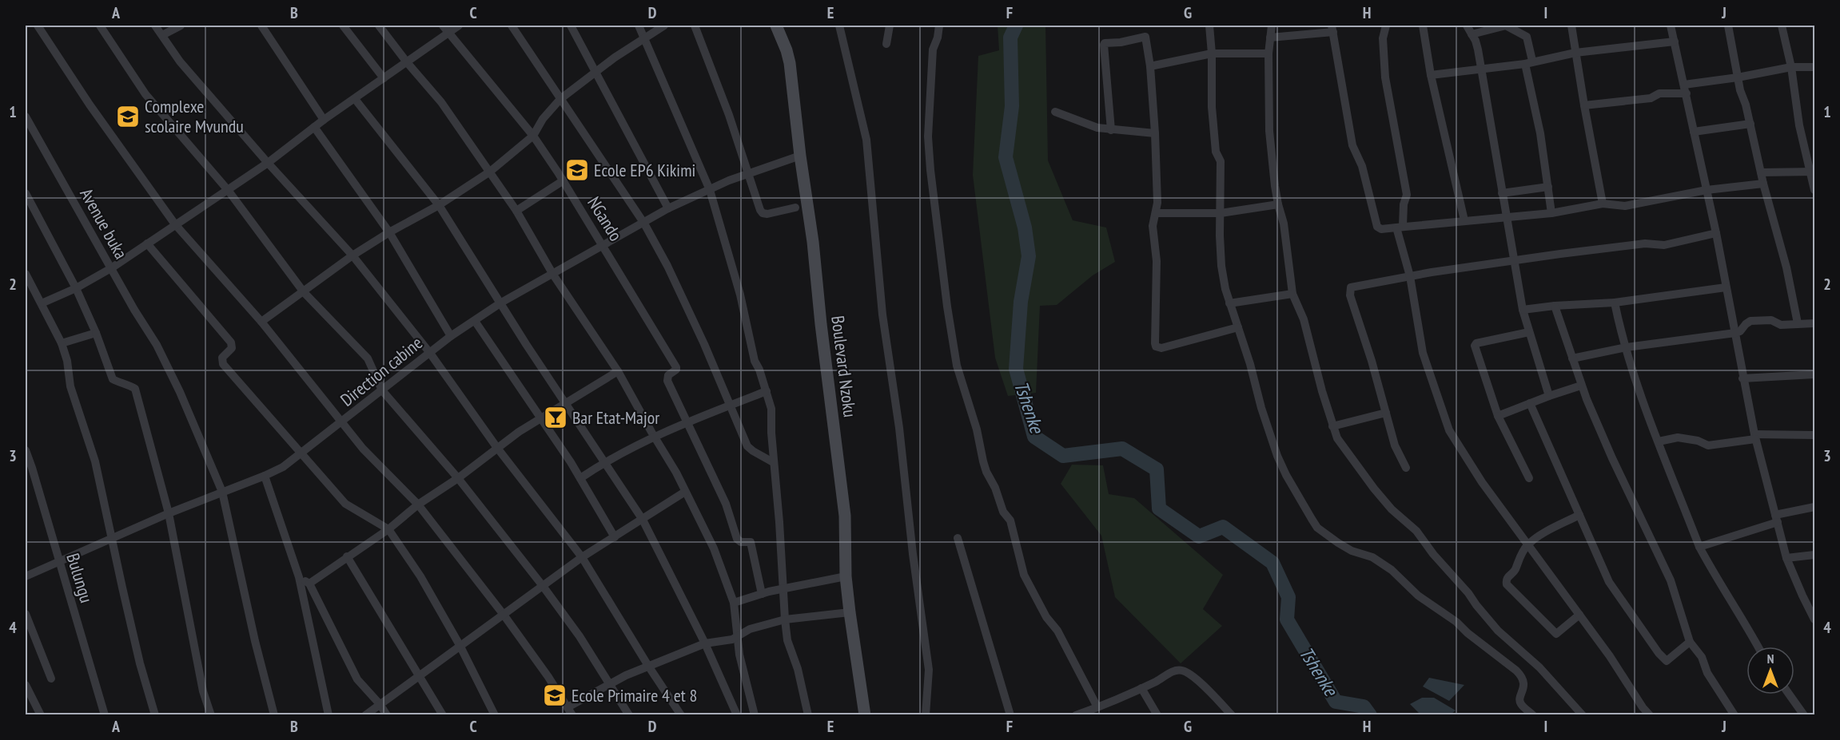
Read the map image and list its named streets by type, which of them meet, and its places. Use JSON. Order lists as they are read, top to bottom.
{
  "streets": {
    "street": [
      "NGando",
      "Avenue buka",
      "Boulevard Nzoku",
      "Direction cabine",
      "Bulungu"
    ]
  },
  "crossings": [
    ["NGando", "Direction cabine"],
    ["Avenue buka", "Direction cabine"],
    ["Boulevard Nzoku", "Direction cabine"],
    ["Direction cabine", "Bulungu"]
  ],
  "water": ["Tshenke"],
  "places": {
    "school or university": ["Complexe scolaire Mvundu", "Ecole EP6 Kikimi", "Ecole Primaire 4 et 8"],
    "bar": ["Bar Etat-Major"]
  },
  "north": "top",
  "grid": {
    "columns": [
      "A",
      "B",
      "C",
      "D",
      "E",
      "F",
      "G",
      "H",
      "I",
      "J"
    ],
    "rows": [
      "1",
      "2",
      "3",
      "4"
    ]
  }
}
